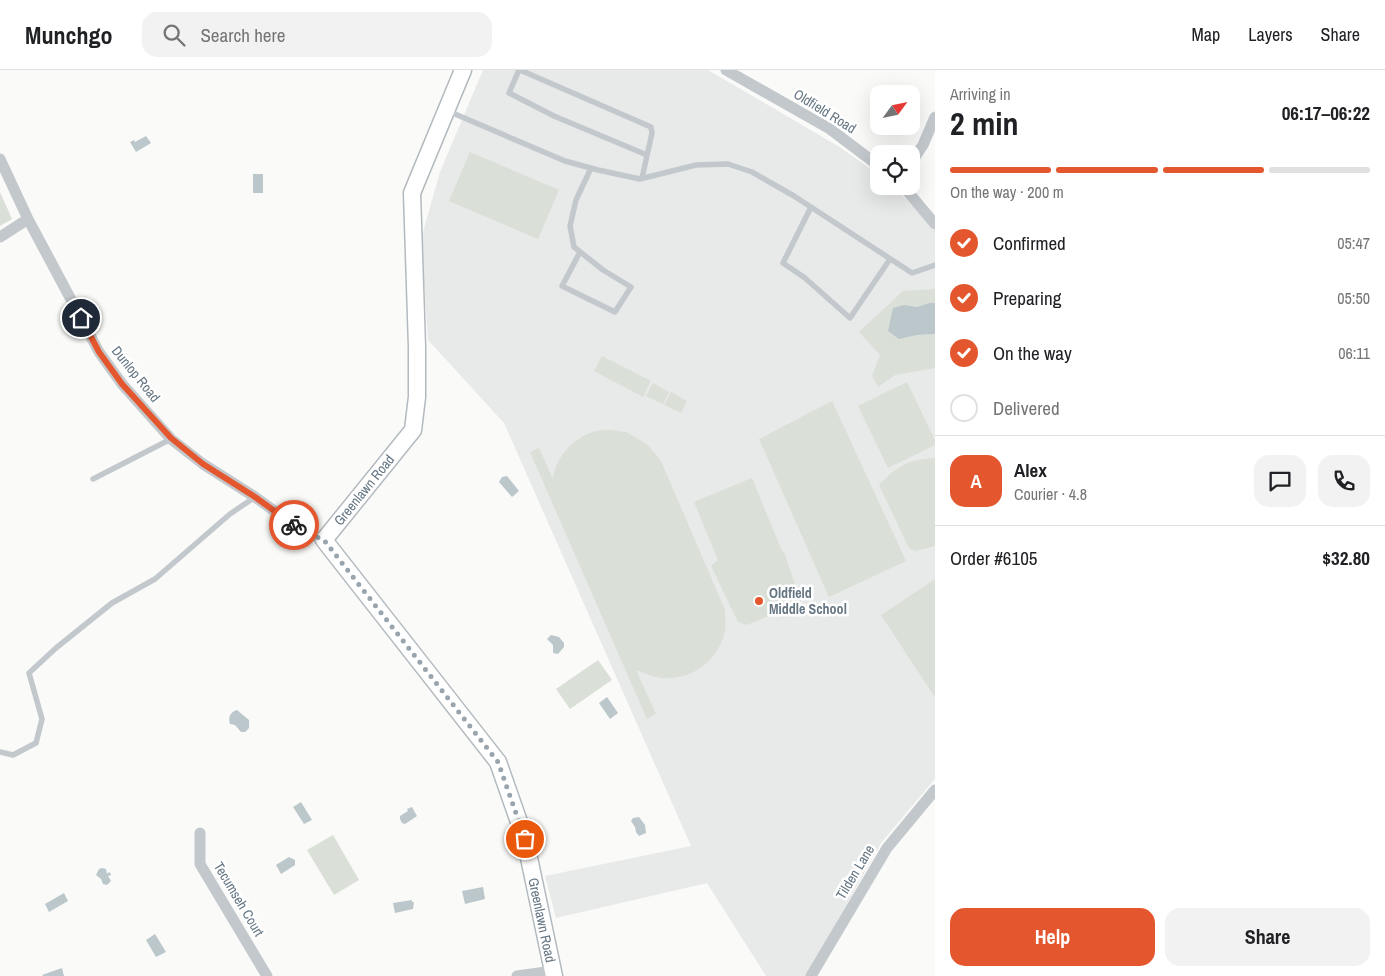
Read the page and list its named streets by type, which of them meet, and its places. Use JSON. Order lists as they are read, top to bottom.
{
  "streets": {
    "main road": ["Greenlawn Road"],
    "street": [
      "Oldfield Road",
      "Dunlop Road",
      "Tilden Lane",
      "Tecumseh Court"
    ]
  },
  "crossings": [
    ["Dunlop Road", "Greenlawn Road"]
  ],
  "places": ["Oldfield Middle School"],
  "north": "top right",
  "page": {
    "header": "Munchgo",
    "search": "Search here",
    "nav": ["Map", "Layers", "Share"],
    "heading": ["2 min", "Arriving in", "06:17–06:22"],
    "panel": [
      "Alex",
      "Courier · 4.8",
      "Order #6105",
      "$32.80"
    ],
    "bar": "On the way · 200 m",
    "list": [
      ["Confirmed", "05:47"],
      ["Preparing", "05:50"],
      ["On the way", "06:11"],
      "Delivered"
    ],
    "round": "A",
    "buttons": ["Help", "Share"]
  }
}
